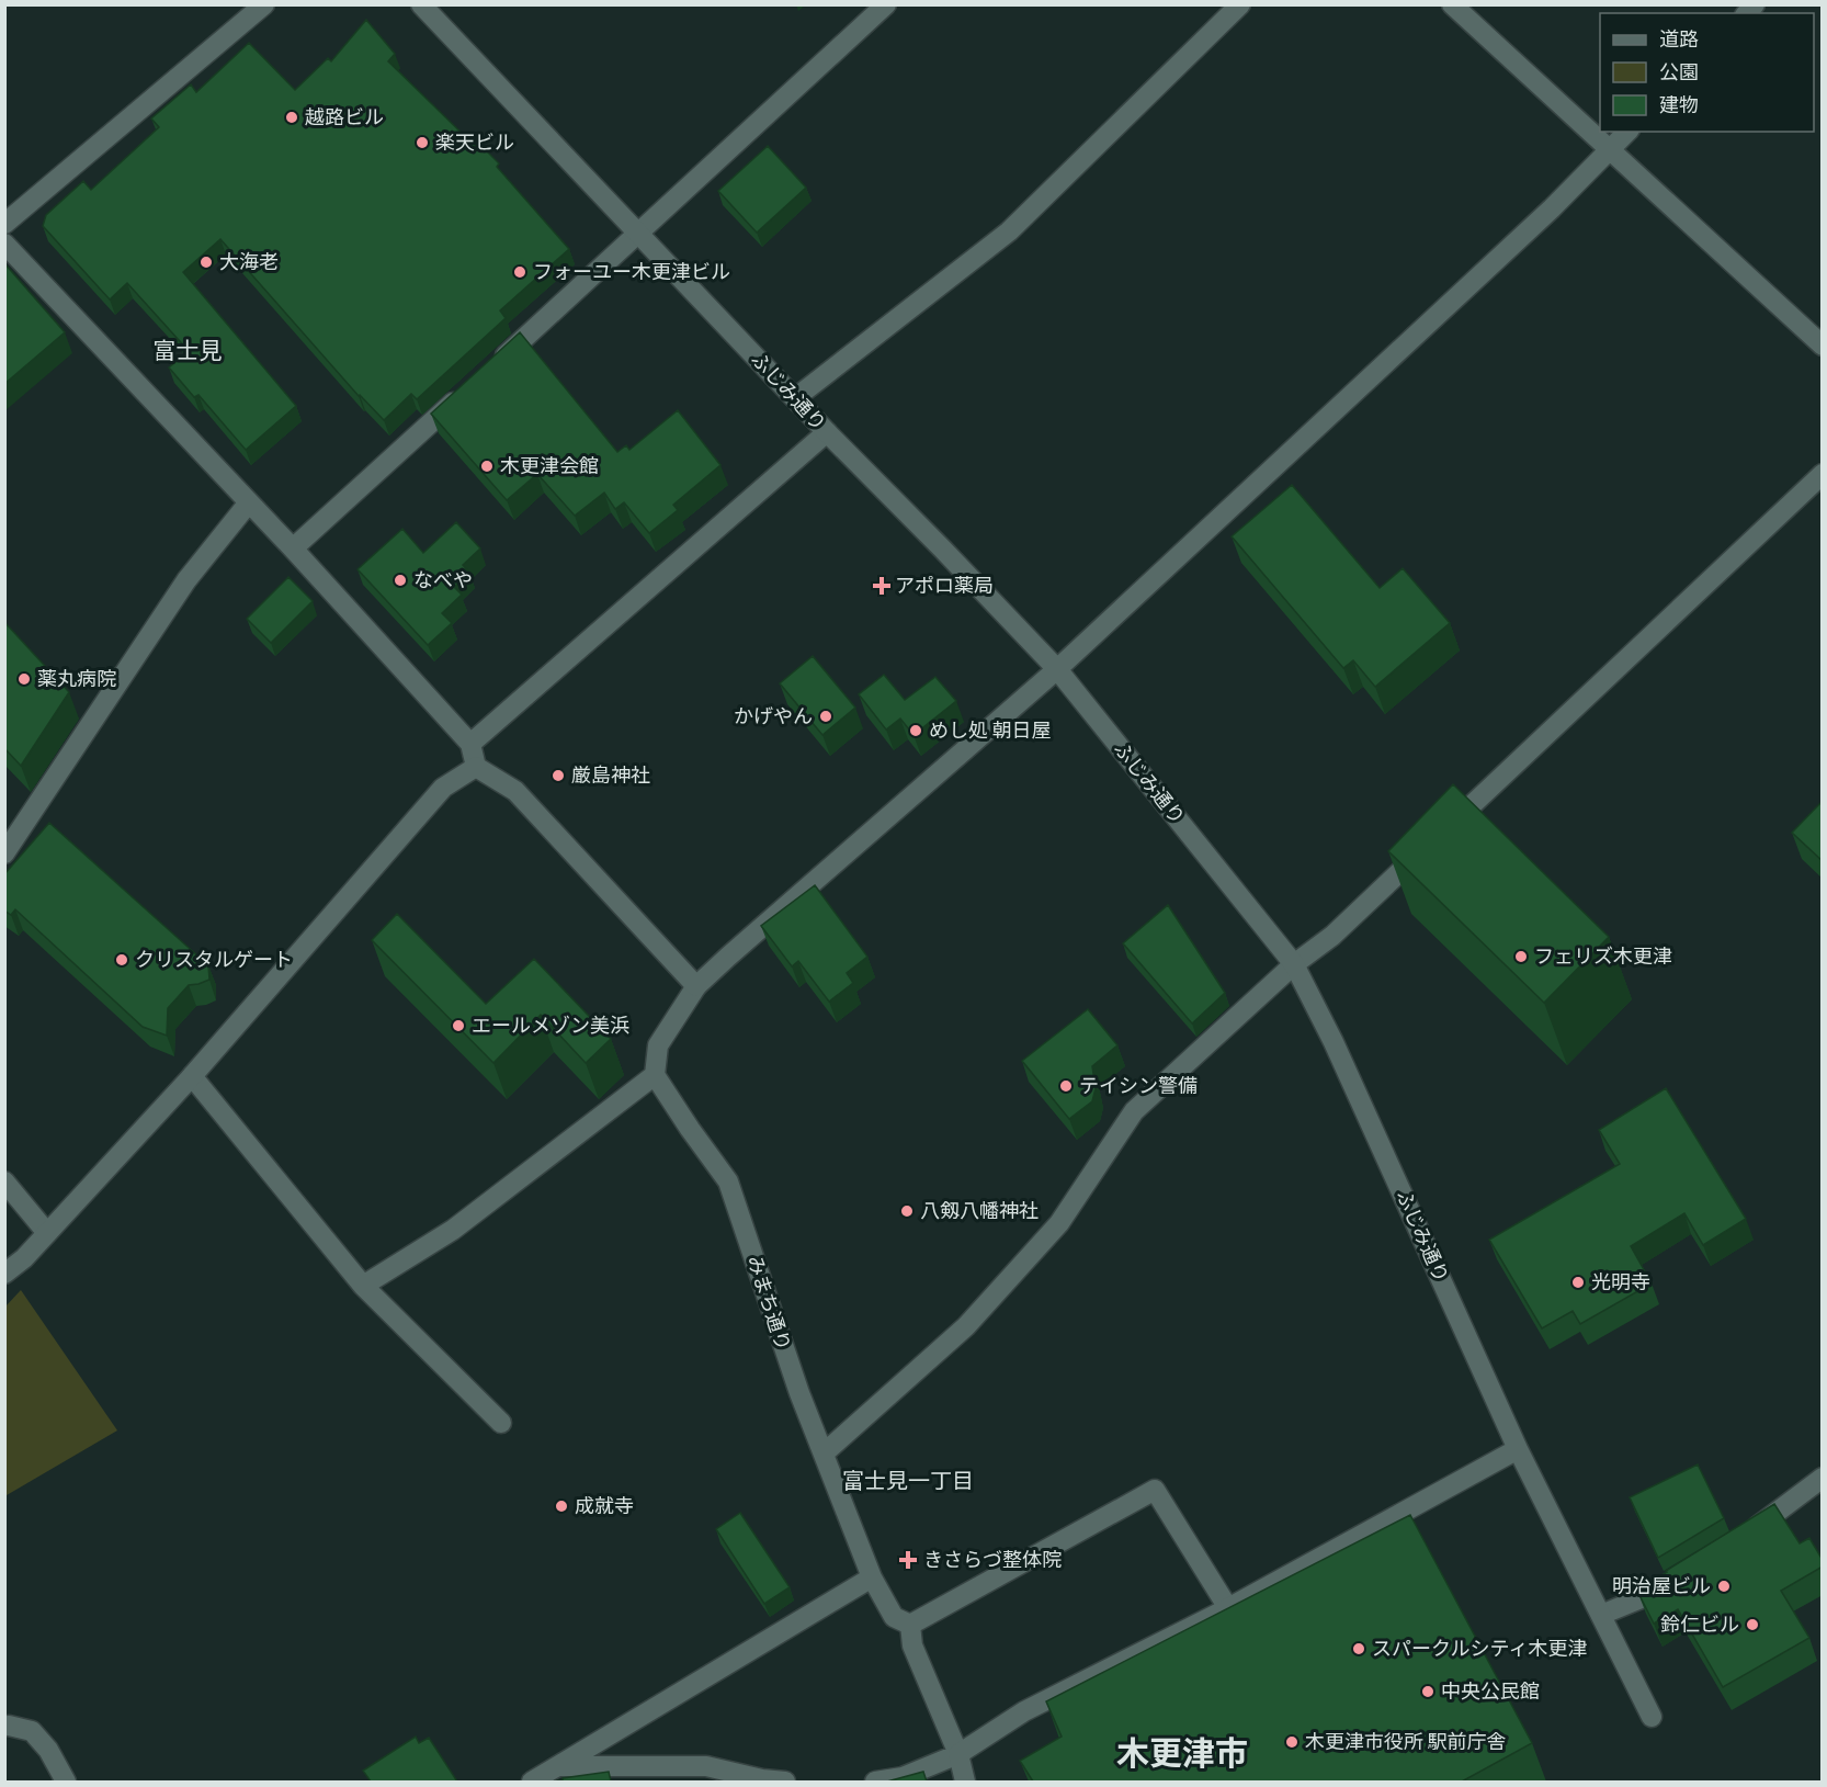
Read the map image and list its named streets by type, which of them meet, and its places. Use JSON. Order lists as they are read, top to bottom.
{
  "streets": {
    "street": ["ふじみ通り", "みまち通り"]
  },
  "districts": ["富士見", "富士見一丁目", "木更津市"],
  "places": {
    "other": [
      "越路ビル",
      "楽天ビル",
      "大海老",
      "フォーユー木更津ビル",
      "木更津会館",
      "なべや",
      "薬丸病院",
      "かげやん",
      "めし処 朝日屋",
      "厳島神社",
      "フェリズ木更津",
      "クリスタルゲート",
      "エールメゾン美浜",
      "テイシン警備",
      "八剱八幡神社",
      "光明寺",
      "成就寺",
      "明治屋ビル",
      "鈴仁ビル",
      "スパークルシティ木更津",
      "中央公民館",
      "木更津市役所 駅前庁舎"
    ],
    "health": ["アポロ薬局", "きさらづ整体院"]
  },
  "legend": ["道路", "公園", "建物"]
}
